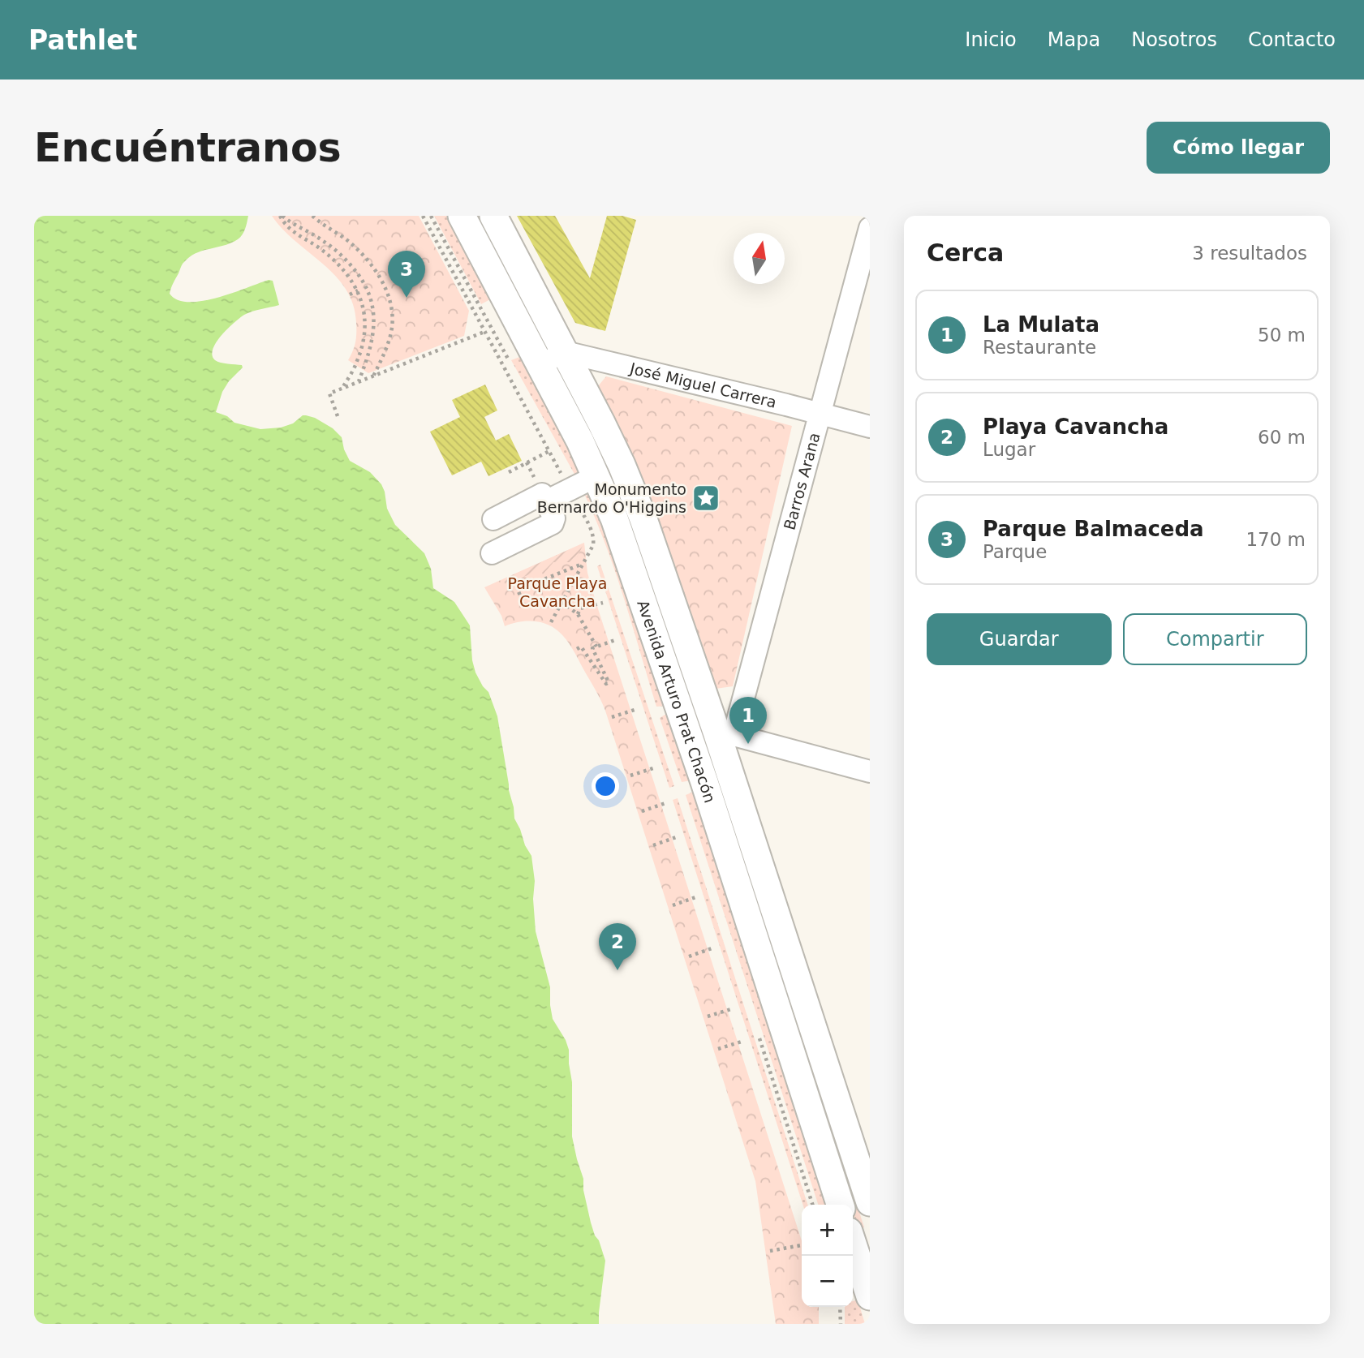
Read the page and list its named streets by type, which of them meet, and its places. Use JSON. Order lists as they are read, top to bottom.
{
  "streets": {
    "main road": ["Avenida Arturo Prat Chacón"],
    "street": ["José Miguel Carrera", "Barros Arana"]
  },
  "crossings": [
    ["José Miguel Carrera", "Barros Arana"],
    ["José Miguel Carrera", "Avenida Arturo Prat Chacón"],
    ["Barros Arana", "Avenida Arturo Prat Chacón"]
  ],
  "parks": ["Parque Playa Cavancha"],
  "places": {
    "place": ["Monumento Bernardo O'Higgins"]
  },
  "north": "top",
  "page": {
    "header": "Pathlet",
    "nav": [
      "Inicio",
      "Mapa",
      "Nosotros",
      "Contacto"
    ],
    "buttons": [
      "Cómo llegar",
      ["Guardar", "Compartir"]
    ],
    "title": "Encuéntranos",
    "heading": ["Cerca", "3 resultados"],
    "pins": ["3", "1", "2"],
    "list": [
      {
        "mark": "1",
        "name": "La Mulata",
        "note": "Restaurante",
        "value": "50 m"
      },
      {
        "mark": "2",
        "name": "Playa Cavancha",
        "note": "Lugar",
        "value": "60 m"
      },
      {
        "mark": "3",
        "name": "Parque Balmaceda",
        "note": "Parque",
        "value": "170 m"
      }
    ],
    "map_buttons": ["+", "−"]
  }
}
